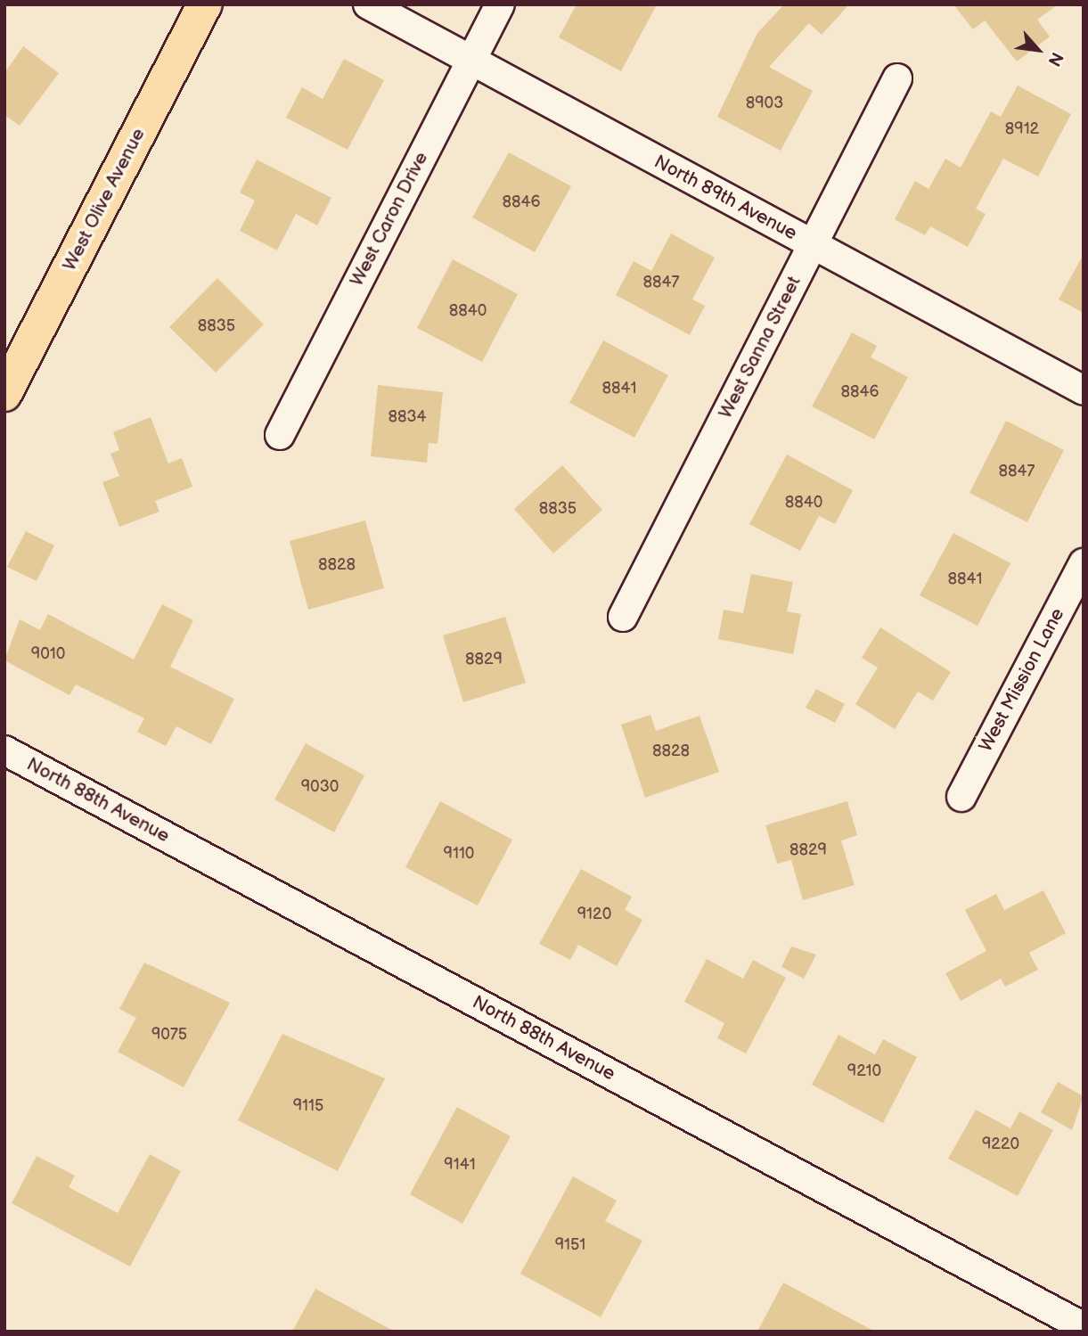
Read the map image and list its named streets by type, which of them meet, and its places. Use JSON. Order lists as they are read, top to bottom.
{
  "streets": {
    "main road": ["West Olive Avenue"],
    "street": [
      "North 89th Avenue",
      "West Caron Drive",
      "West Sanna Street",
      "West Mission Lane",
      "North 88th Avenue"
    ]
  },
  "crossings": [
    ["North 89th Avenue", "West Caron Drive"],
    ["North 89th Avenue", "West Sanna Street"]
  ],
  "house_numbers": [
    "8903",
    "8912",
    "8846",
    "8847",
    "8840",
    "8835",
    "8841",
    "8846",
    "8834",
    "8847",
    "8840",
    "8835",
    "8828",
    "8841",
    "9010",
    "8829",
    "8828",
    "9030",
    "8829",
    "9110",
    "9120",
    "9075",
    "9210",
    "9115",
    "9220",
    "9141",
    "9151"
  ],
  "north": "bottom right"
}
